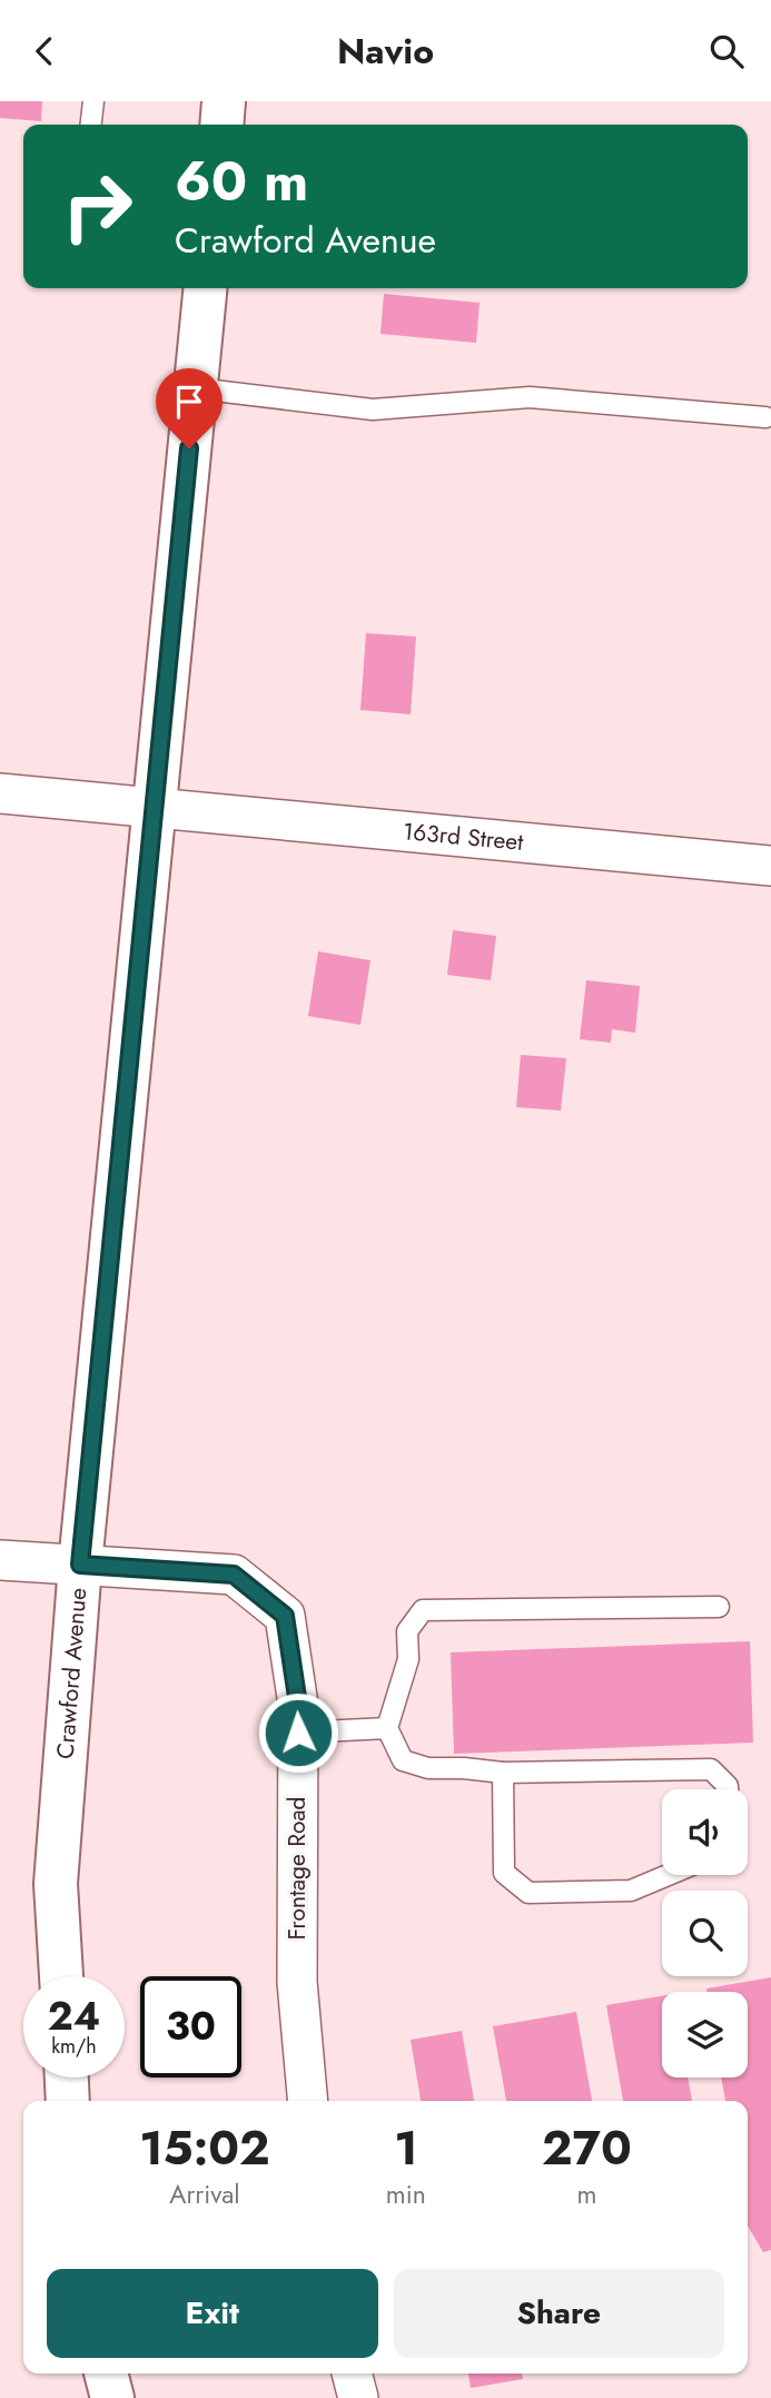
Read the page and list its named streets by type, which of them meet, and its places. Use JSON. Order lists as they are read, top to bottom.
{
  "streets": {
    "main road": ["Crawford Avenue"],
    "street": ["163rd Street", "Frontage Road"]
  },
  "crossings": [
    ["163rd Street", "Crawford Avenue"],
    ["Crawford Avenue", "Frontage Road"]
  ],
  "page": {
    "header": "Navio",
    "turn": ["60 m", "Crawford Avenue"],
    "speed": "24 km/h",
    "limit": "30",
    "eta": [
      "15:02",
      "Arrival",
      "1",
      "min",
      "270",
      "m"
    ],
    "buttons": ["Exit", "Share"]
  }
}
